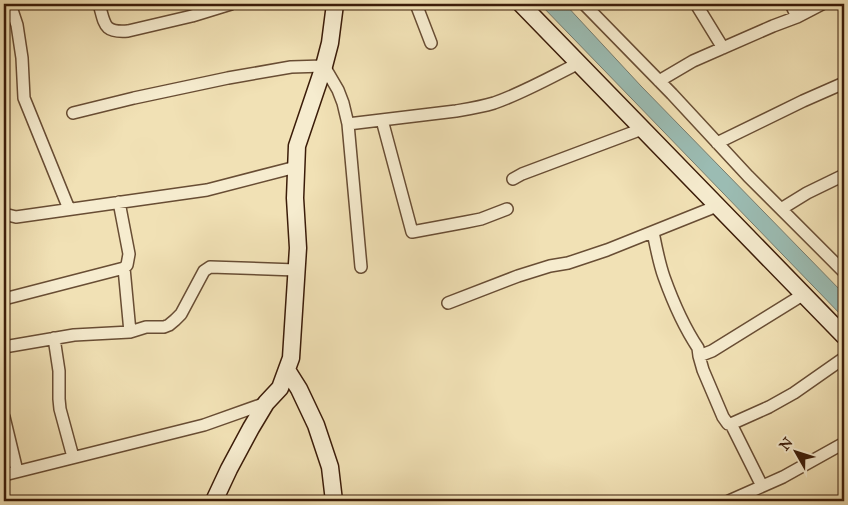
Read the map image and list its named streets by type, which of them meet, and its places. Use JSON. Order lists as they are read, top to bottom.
{
  "north": "top left"
}
